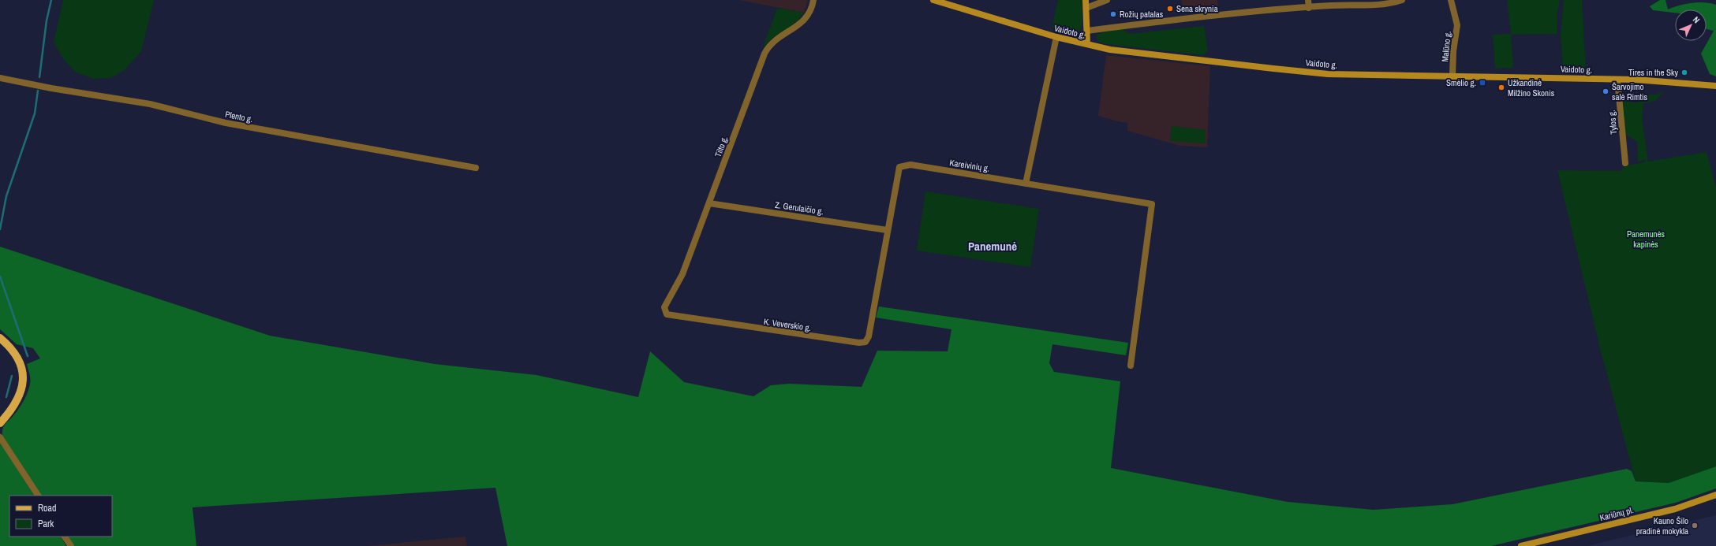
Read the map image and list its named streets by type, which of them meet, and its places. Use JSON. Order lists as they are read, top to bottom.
{
  "streets": {
    "main road": ["Vaidoto g.", "Kariūnų pl."],
    "street": [
      "Malūno g.",
      "Plento g.",
      "Tylos g.",
      "Tilto g.",
      "Kareivinių g.",
      "Z. Gerulaičio g.",
      "K. Veverskio g."
    ]
  },
  "crossings": [
    ["Vaidoto g.", "Malūno g."],
    ["Vaidoto g.", "Tylos g."],
    ["Tilto g.", "Z. Gerulaičio g."],
    ["Tilto g.", "K. Veverskio g."],
    ["Kareivinių g.", "Z. Gerulaičio g."],
    ["Kareivinių g.", "K. Veverskio g."]
  ],
  "districts": ["Panemunė"],
  "parks": ["Panemunės kapinės"],
  "places": {
    "other": [
      "Sena skrynia",
      "Rožių patalas",
      "Tires in the Sky",
      "Užkandinė Milžino Skonis",
      "Šarvojimo salė Rimtis",
      "Kauno Šilo pradinė mokykla"
    ],
    "transit": ["Smėlio g."]
  },
  "legend": ["Road", "Park"],
  "north": "top right"
}
